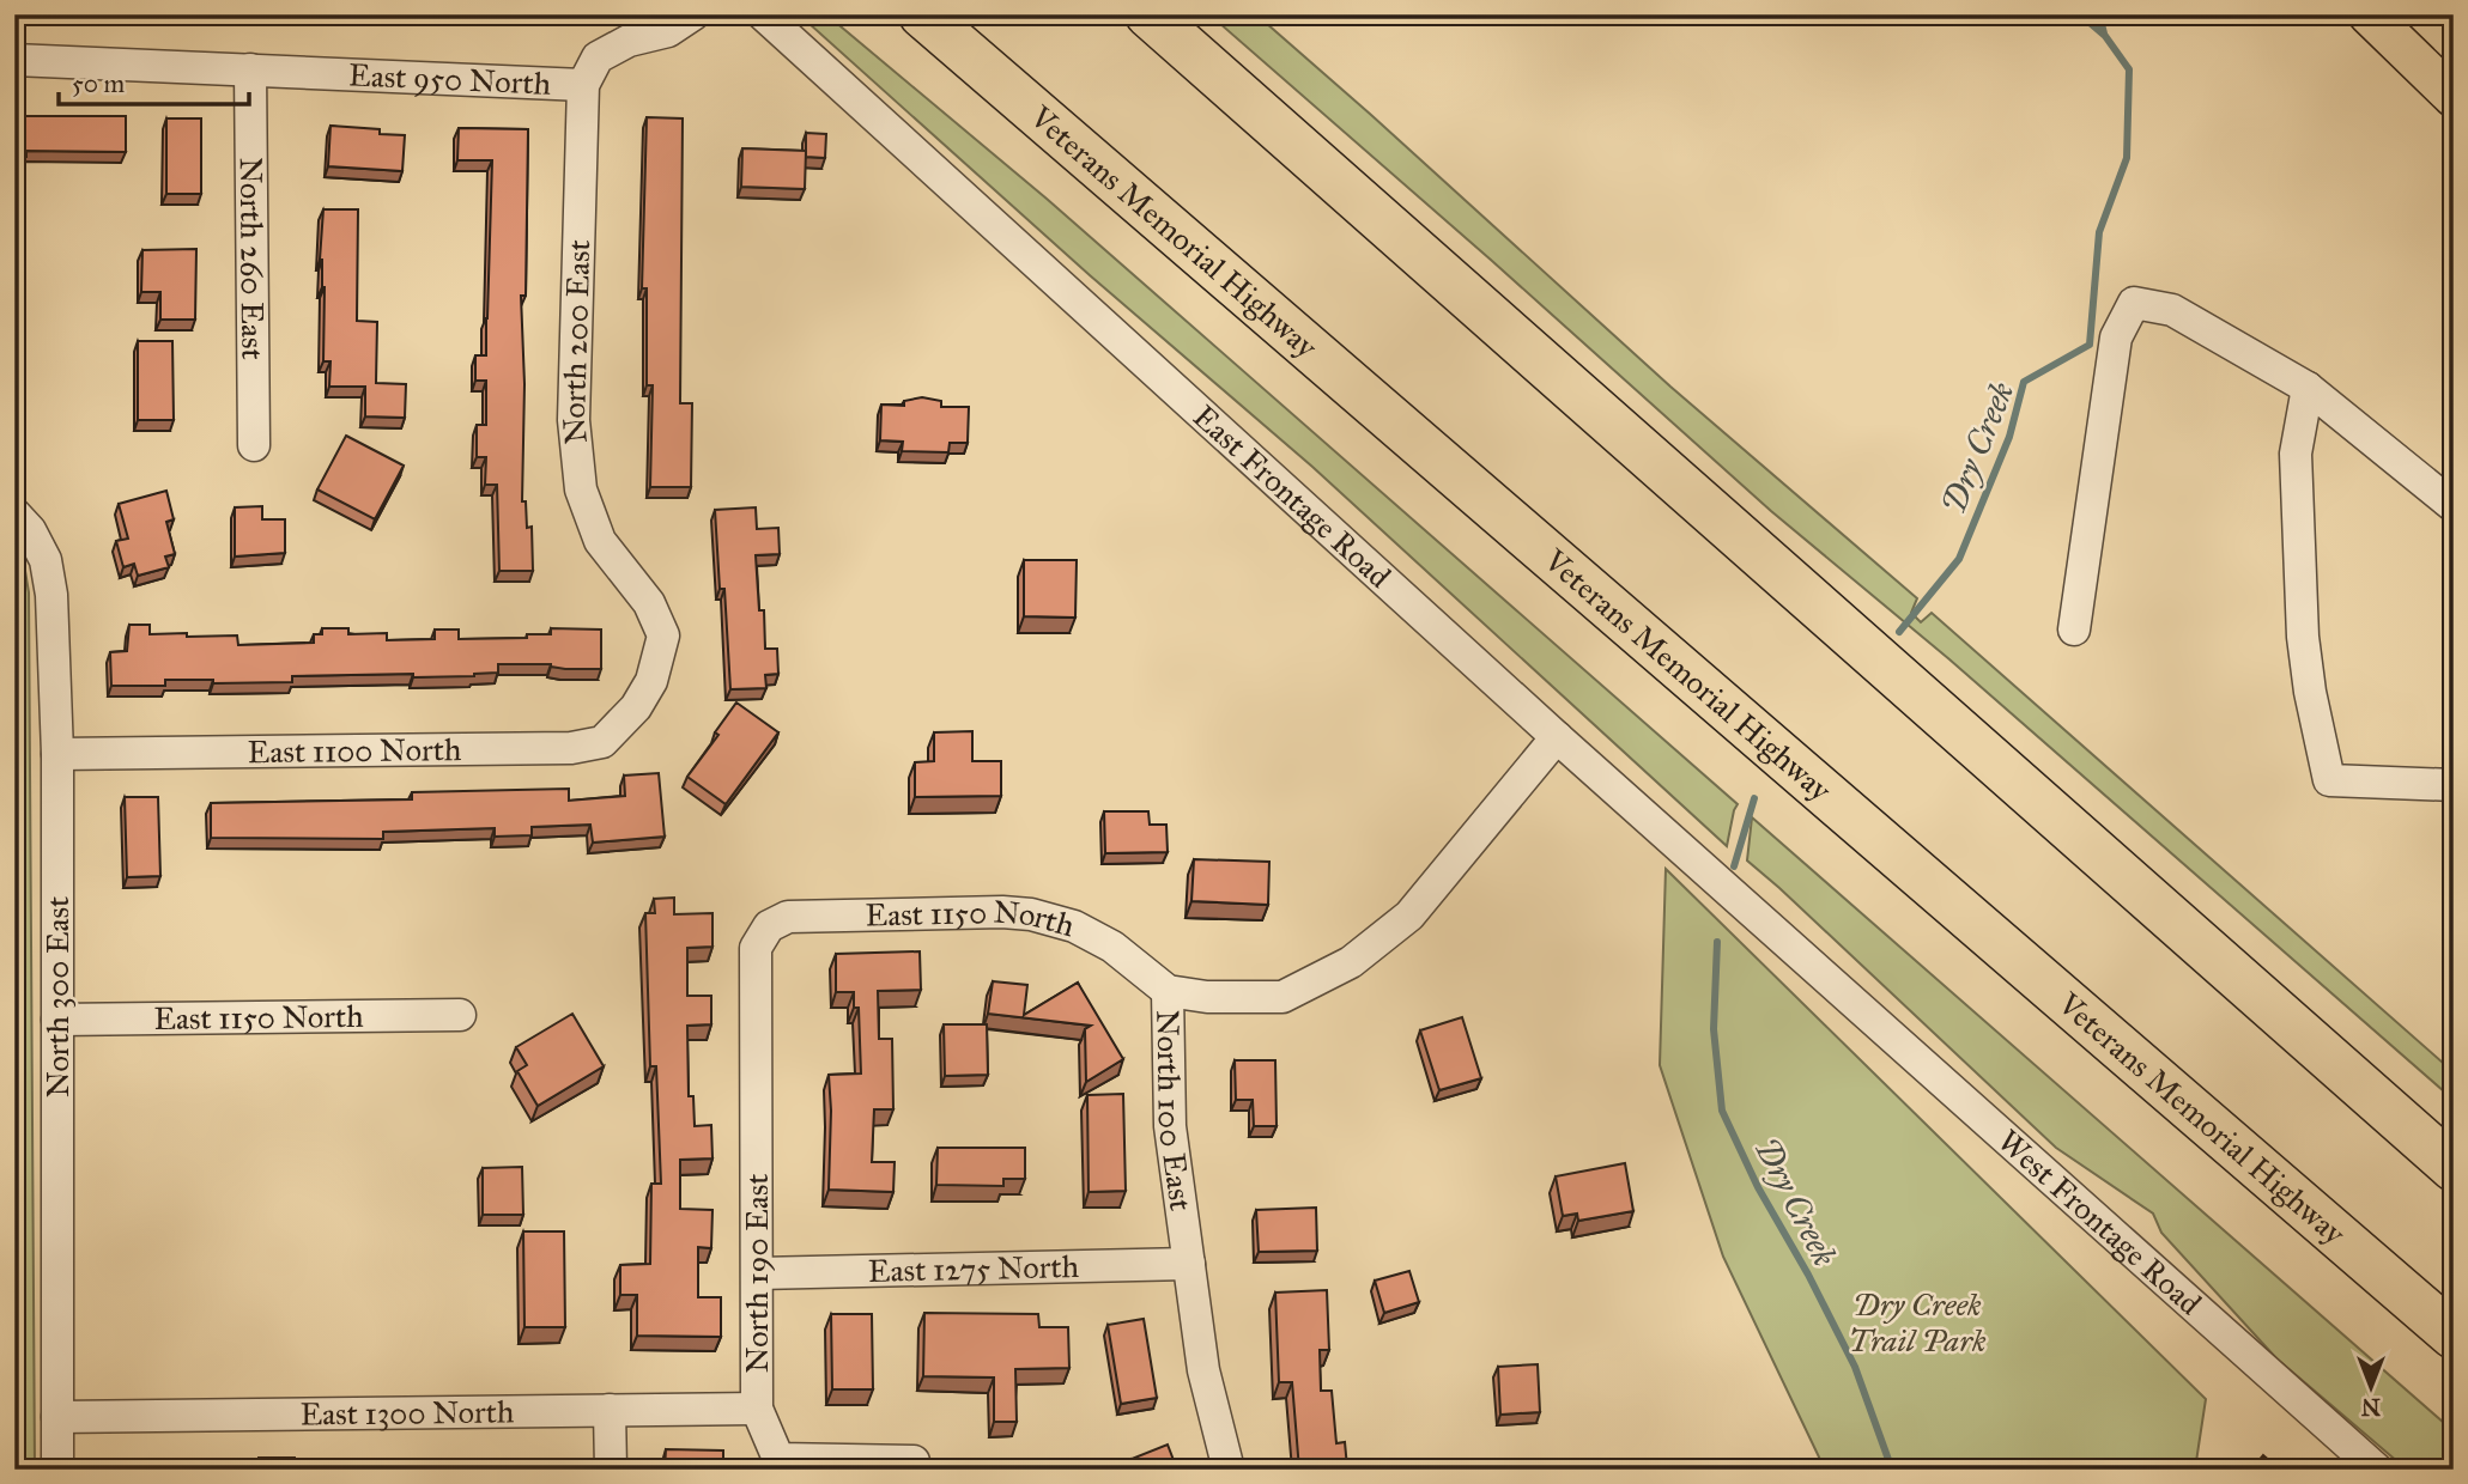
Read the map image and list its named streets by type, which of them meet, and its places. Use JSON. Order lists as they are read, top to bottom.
{
  "streets": {
    "highway": ["Veterans Memorial Highway"],
    "street": [
      "East 950 North",
      "North 260 East",
      "North 200 East",
      "East Frontage Road",
      "East 1100 North",
      "East 1150 North",
      "North 300 East",
      "North 100 East",
      "West Frontage Road",
      "East 1275 North",
      "North 190 East",
      "East 1300 North"
    ]
  },
  "crossings": [
    ["East 950 North", "North 260 East"],
    ["East 950 North", "North 200 East"],
    ["North 200 East", "East 1100 North"],
    ["East Frontage Road", "North 100 East"],
    ["East Frontage Road", "West Frontage Road"],
    ["East 1100 North", "North 300 East"],
    ["East 1150 North", "North 300 East"],
    ["East 1150 North", "North 100 East"],
    ["East 1150 North", "North 190 East"],
    ["North 300 East", "East 1300 North"],
    ["North 100 East", "East 1275 North"],
    ["East 1275 North", "North 190 East"],
    ["North 190 East", "East 1300 North"]
  ],
  "water": ["Dry Creek"],
  "parks": ["Dry Creek Trail Park"],
  "scale_bar": "50 m",
  "north": "bottom"
}
